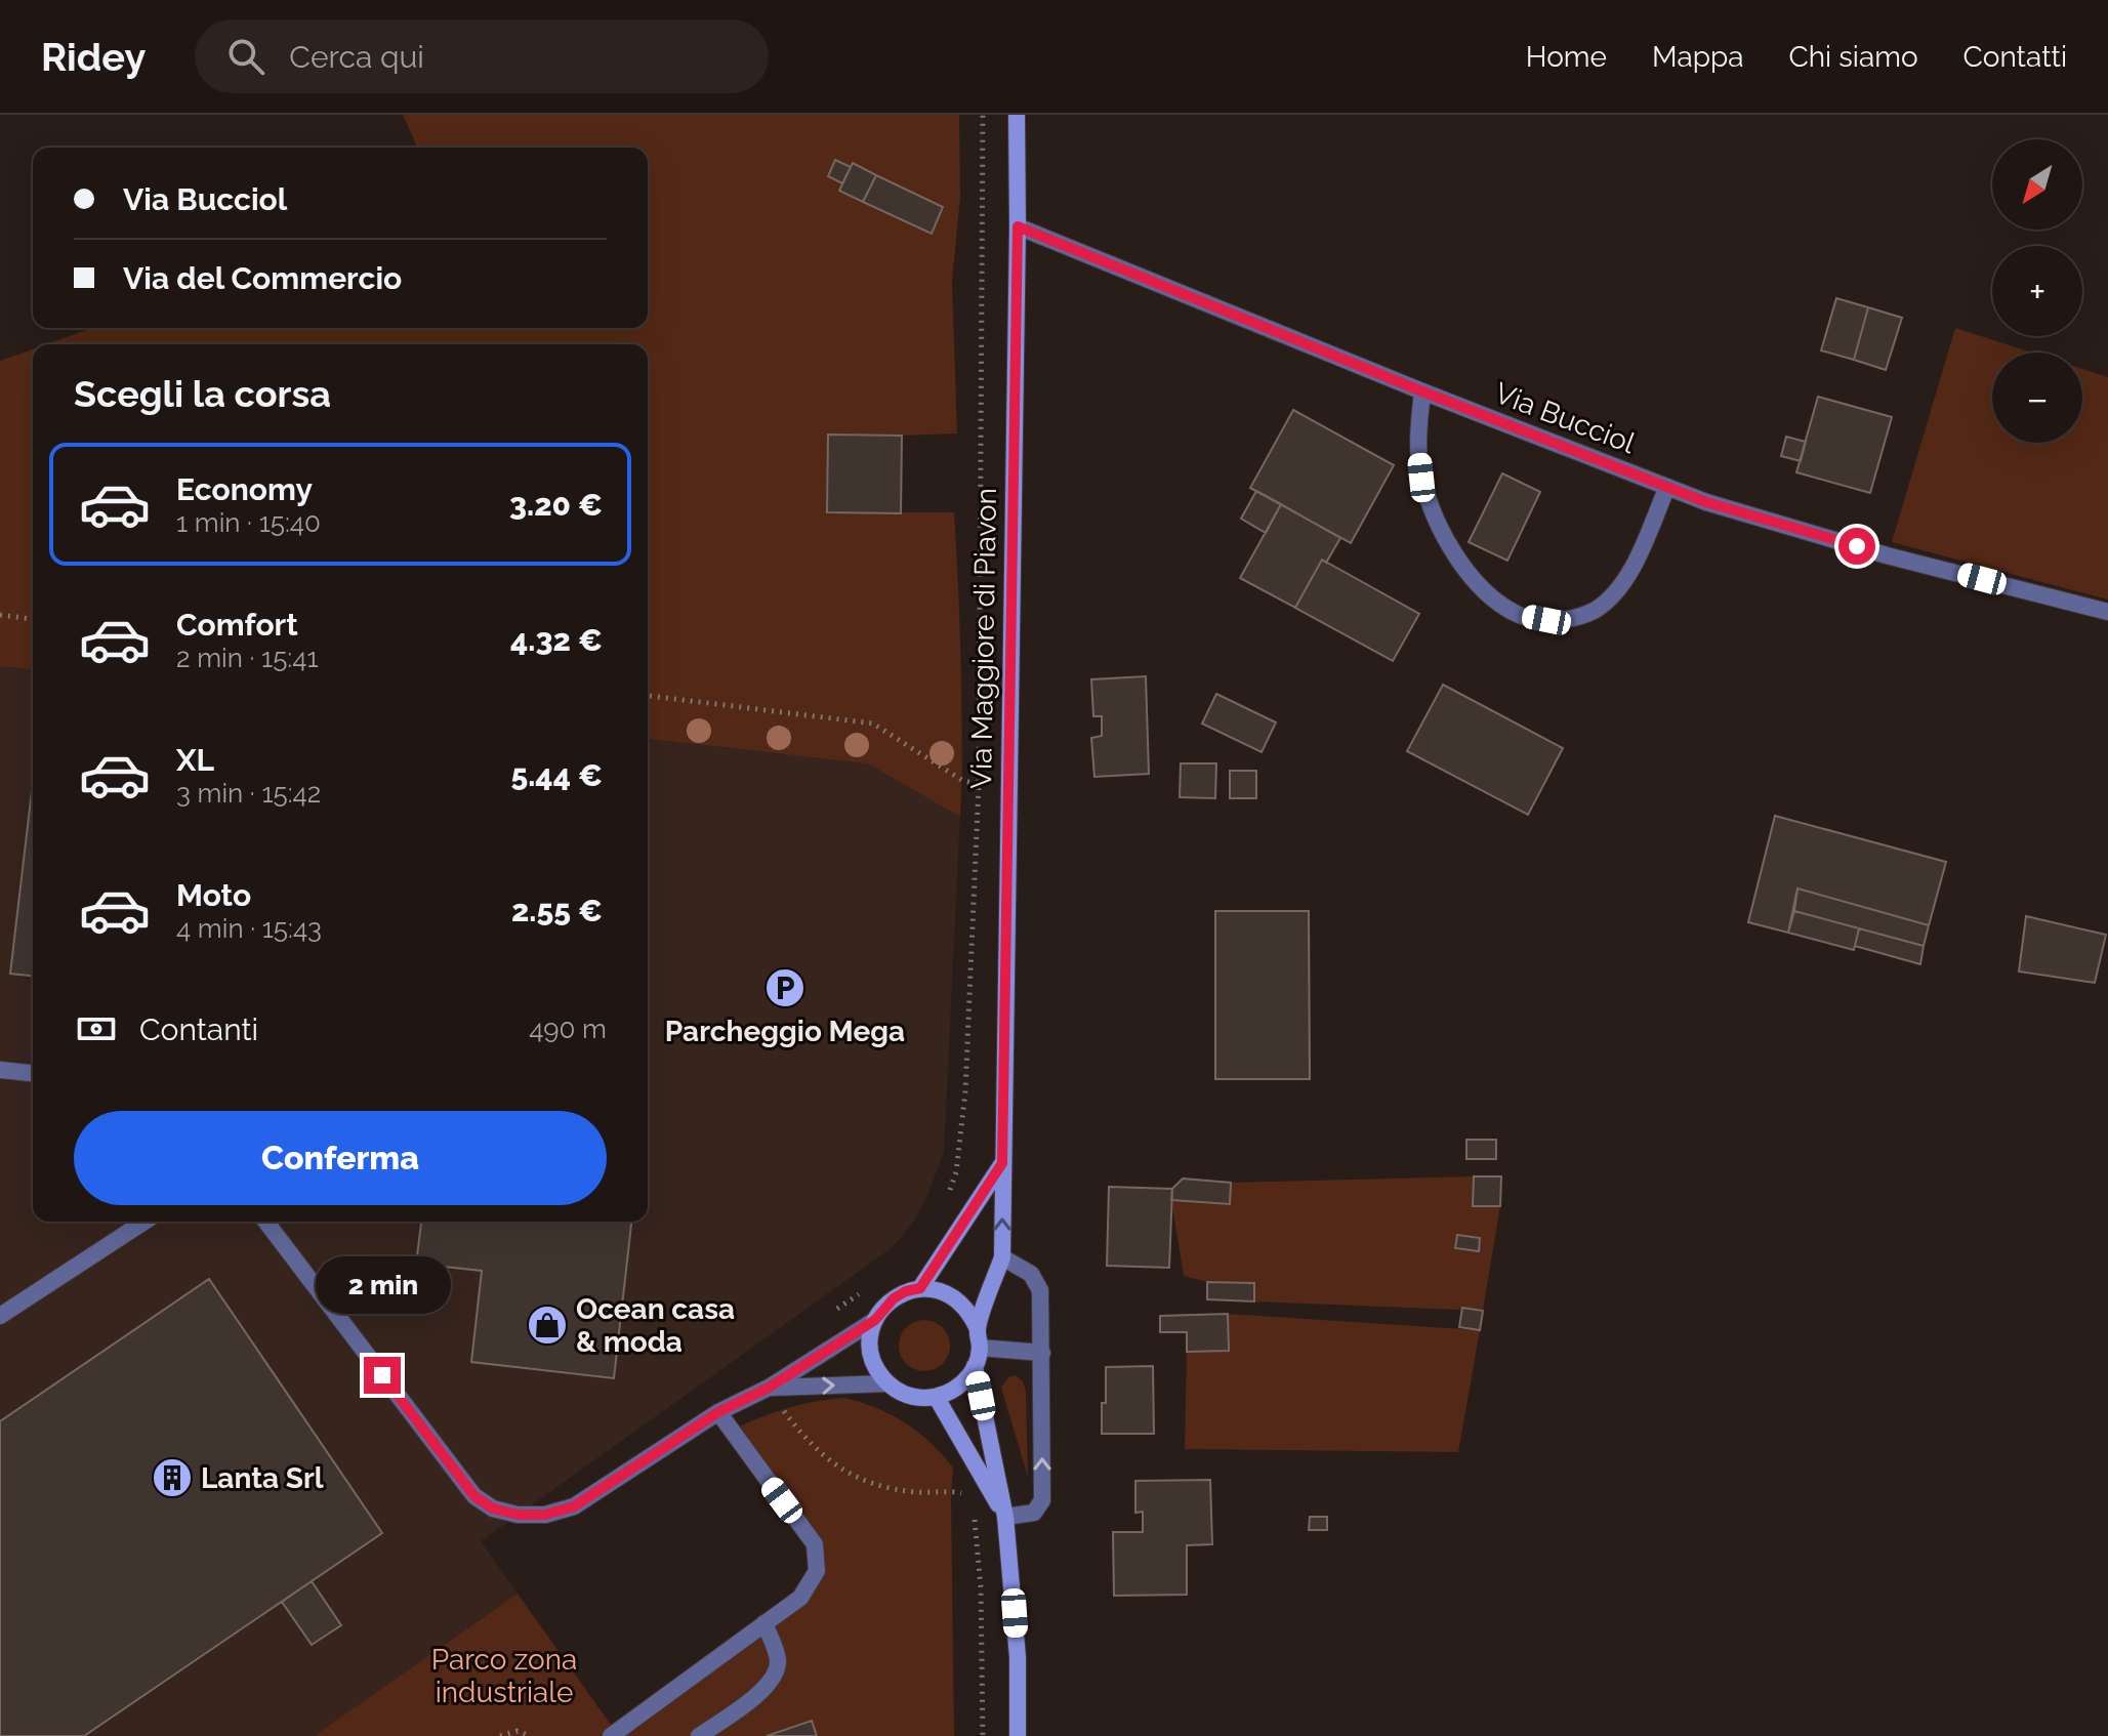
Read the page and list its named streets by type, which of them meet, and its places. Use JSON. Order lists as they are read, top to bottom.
{
  "streets": {
    "main road": ["Via Maggiore di Piavon"],
    "street": ["Via Bucciol"]
  },
  "crossings": [
    ["Via Bucciol", "Via Maggiore di Piavon"]
  ],
  "parks": ["Parco zona industriale"],
  "places": {
    "parking": ["Parcheggio Mega"],
    "shop": ["Ocean casa & moda"],
    "building": ["Lanta Srl"]
  },
  "north": "bottom left",
  "page": {
    "header": "Ridey",
    "search": "Cerca qui",
    "nav": [
      "Home",
      "Mappa",
      "Chi siamo",
      "Contatti"
    ],
    "map_buttons": ["+", "−"],
    "banner": ["Via Bucciol", "Via del Commercio"],
    "heading": "Scegli la corsa",
    "list": [
      {
        "name": "Economy",
        "note": "1 min · 15:40",
        "value": "3.20 €"
      },
      {
        "name": "Comfort",
        "note": "2 min · 15:41",
        "value": "4.32 €"
      },
      {
        "name": "XL",
        "note": "3 min · 15:42",
        "value": "5.44 €"
      },
      {
        "name": "Moto",
        "note": "4 min · 15:43",
        "value": "2.55 €"
      }
    ],
    "pay": ["Contanti", "490 m"],
    "buttons": "Conferma",
    "bubble": "2 min"
  }
}
